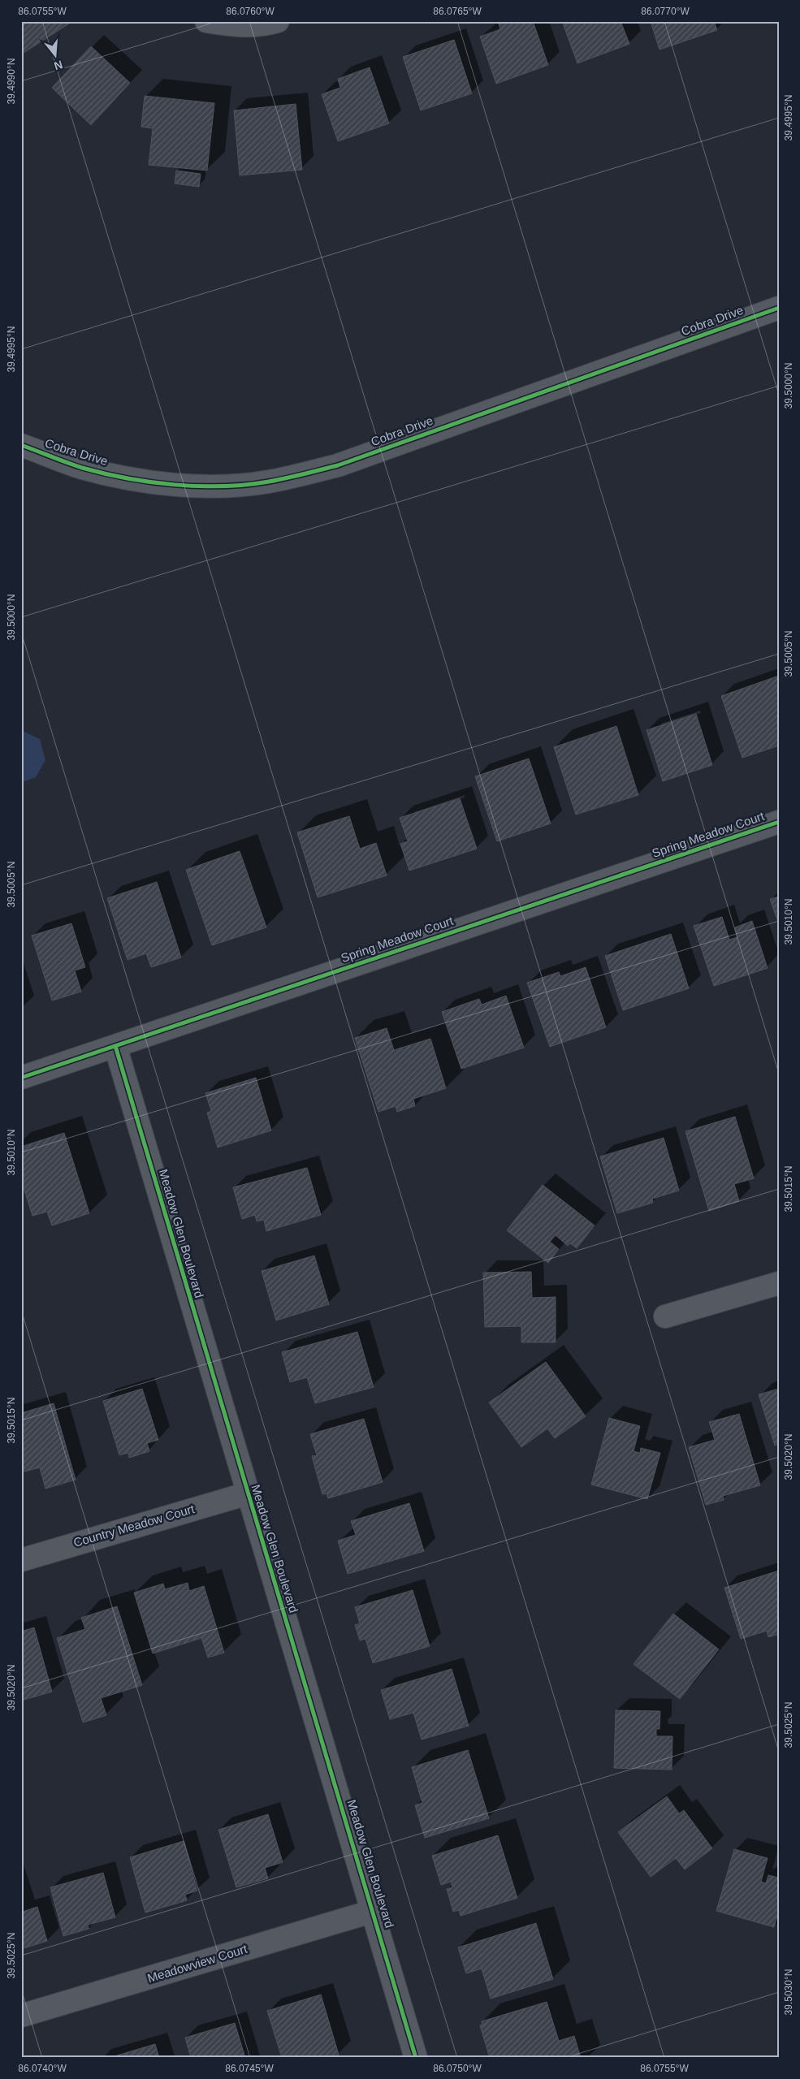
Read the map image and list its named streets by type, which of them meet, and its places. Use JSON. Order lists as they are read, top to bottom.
{
  "streets": {
    "street": [
      "Cobra Drive",
      "Spring Meadow Court",
      "Meadow Glen Boulevard",
      "Country Meadow Court",
      "Meadowview Court"
    ]
  },
  "crossings": [
    ["Spring Meadow Court", "Meadow Glen Boulevard"],
    ["Meadow Glen Boulevard", "Country Meadow Court"],
    ["Meadow Glen Boulevard", "Meadowview Court"]
  ],
  "north": "bottom",
  "coordinates": [
    "86.0755°W",
    "86.0760°W",
    "86.0765°W",
    "86.0770°W",
    "39.4990°N",
    "39.4995°N",
    "39.5000°N",
    "39.5005°N",
    "39.5010°N",
    "39.5015°N",
    "39.5020°N",
    "39.5025°N",
    "39.5030°N",
    "86.0740°W",
    "86.0745°W",
    "86.0750°W"
  ]
}
